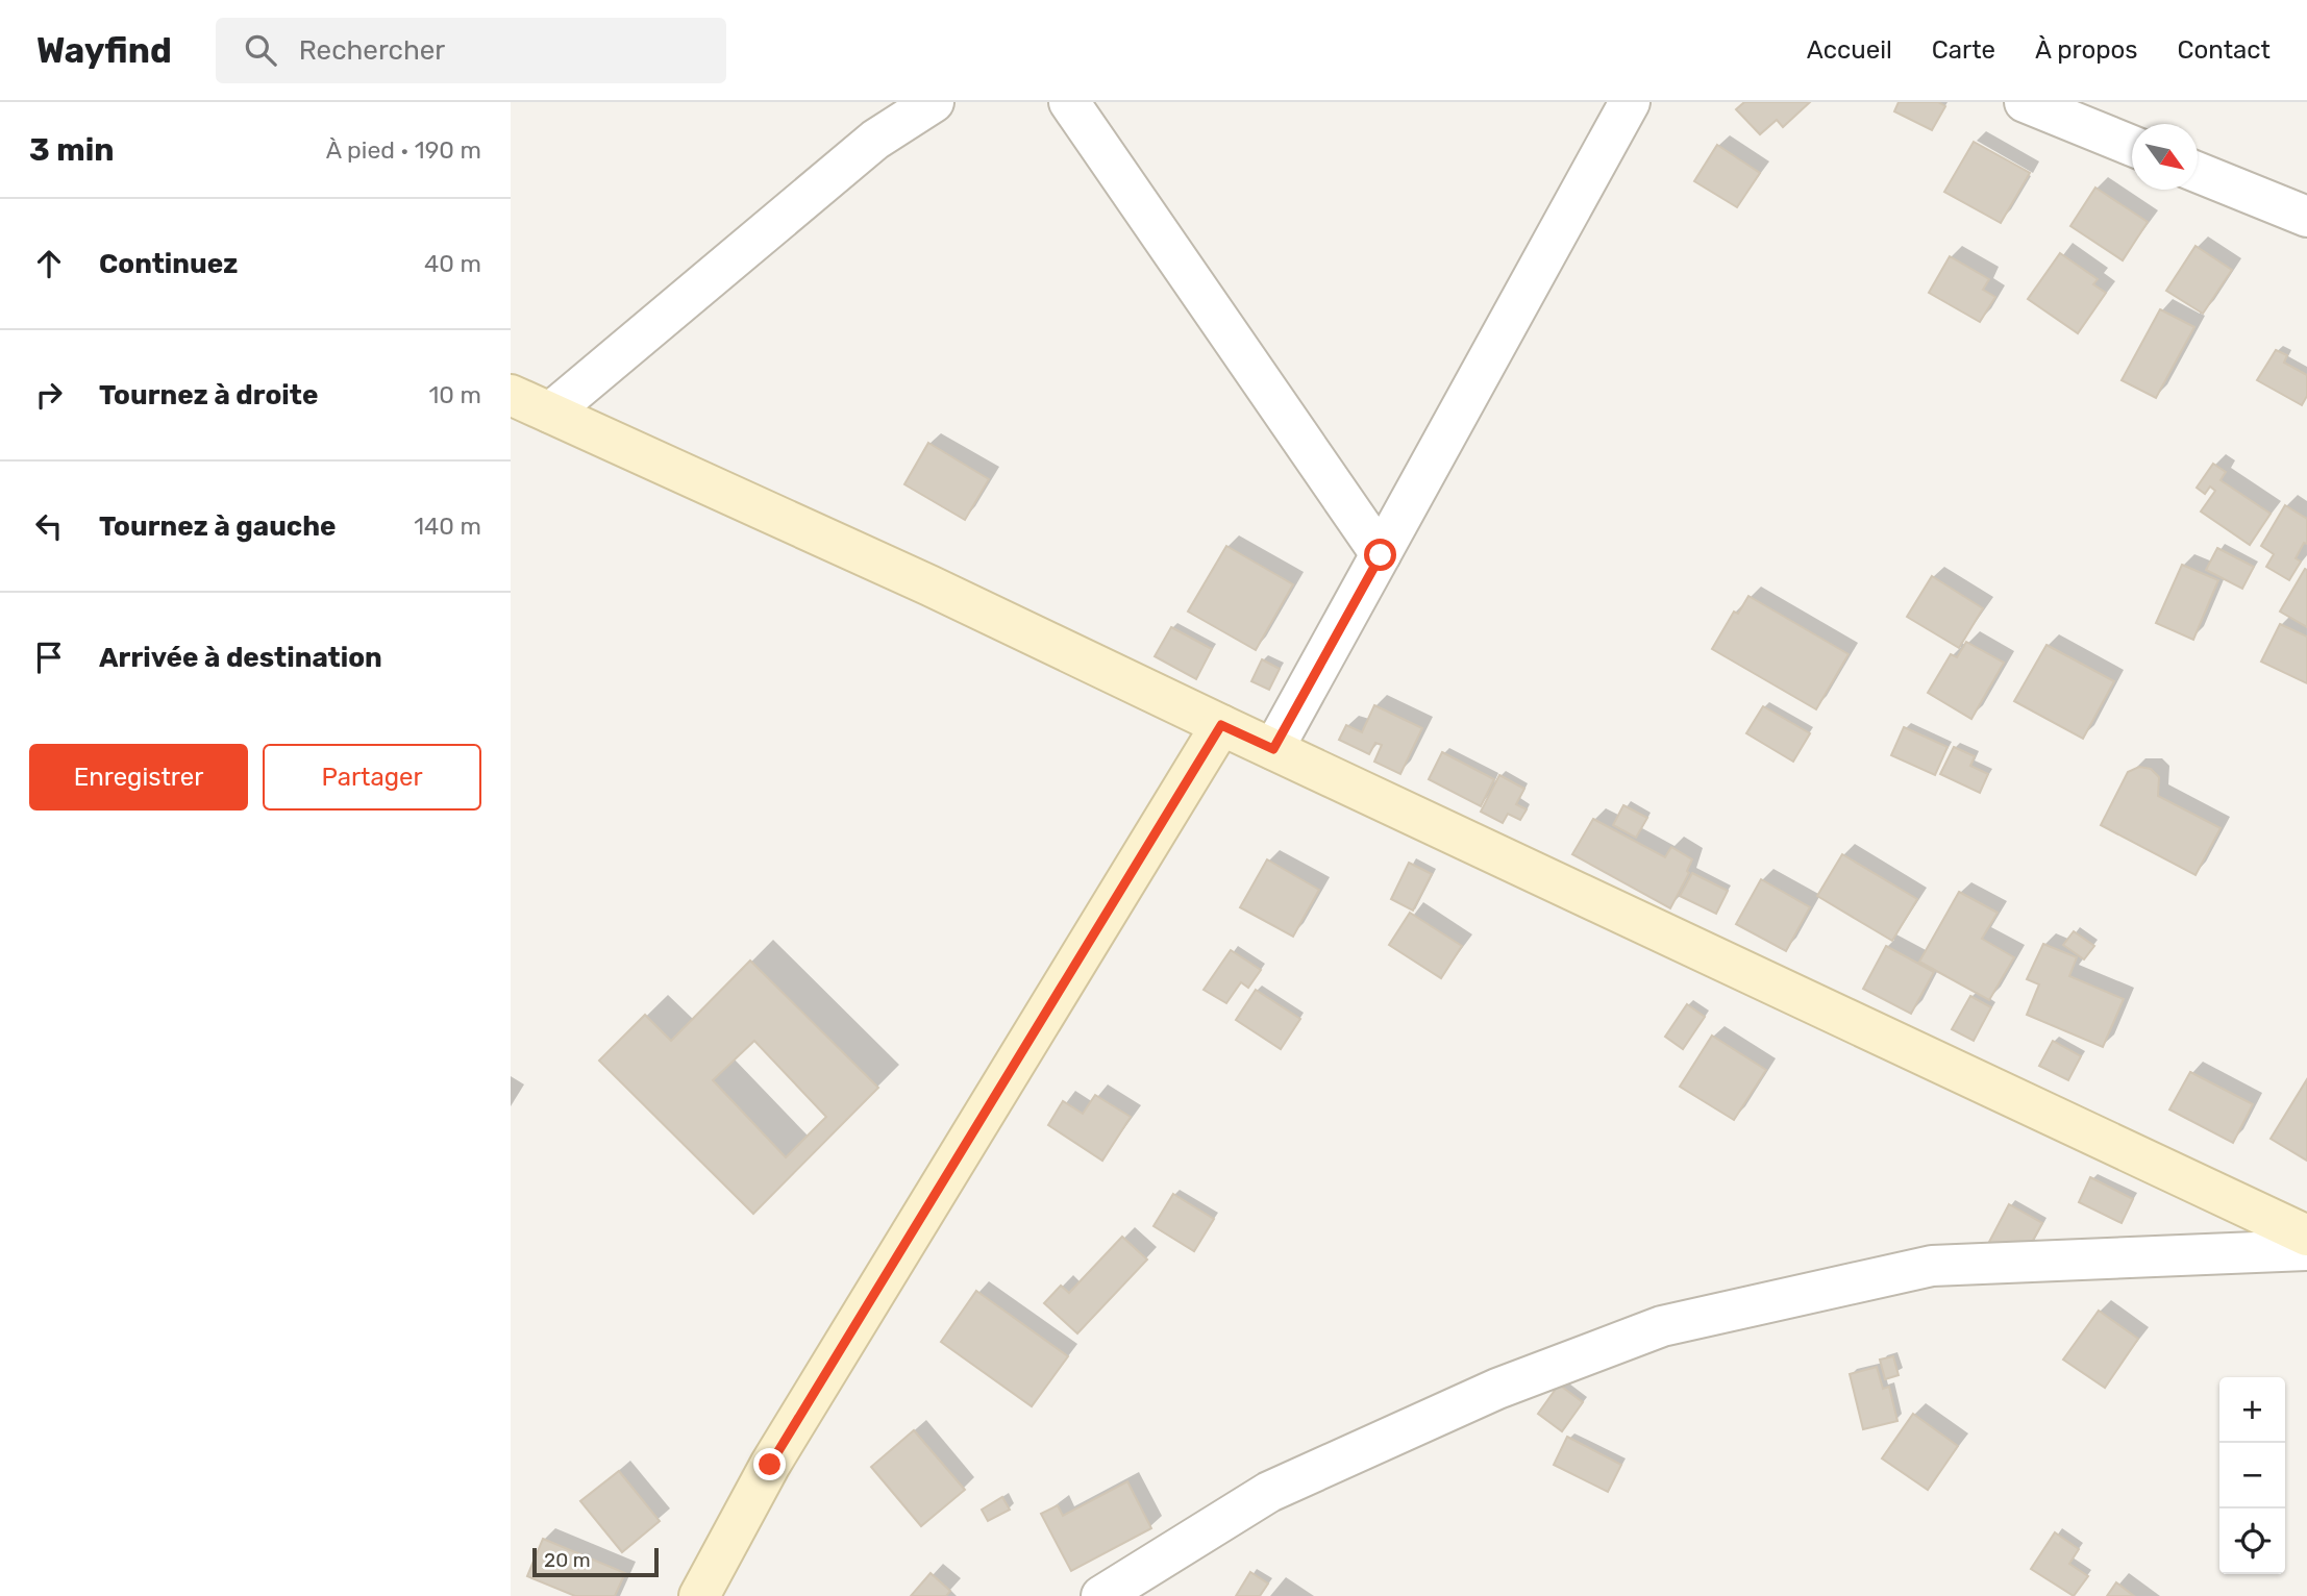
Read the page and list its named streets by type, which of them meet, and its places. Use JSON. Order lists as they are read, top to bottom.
{
  "scale_bar": "20 m",
  "north": "bottom right",
  "page": {
    "header": "Wayfind",
    "search": "Rechercher",
    "nav": [
      "Accueil",
      "Carte",
      "À propos",
      "Contact"
    ],
    "heading": ["3 min", "À pied · 190 m"],
    "list": [
      ["Continuez", "40 m"],
      ["Tournez à droite", "10 m"],
      ["Tournez à gauche", "140 m"],
      "Arrivée à destination"
    ],
    "buttons": ["Enregistrer", "Partager"],
    "map_buttons": ["+", "−"],
    "scale": "20 m"
  }
}
